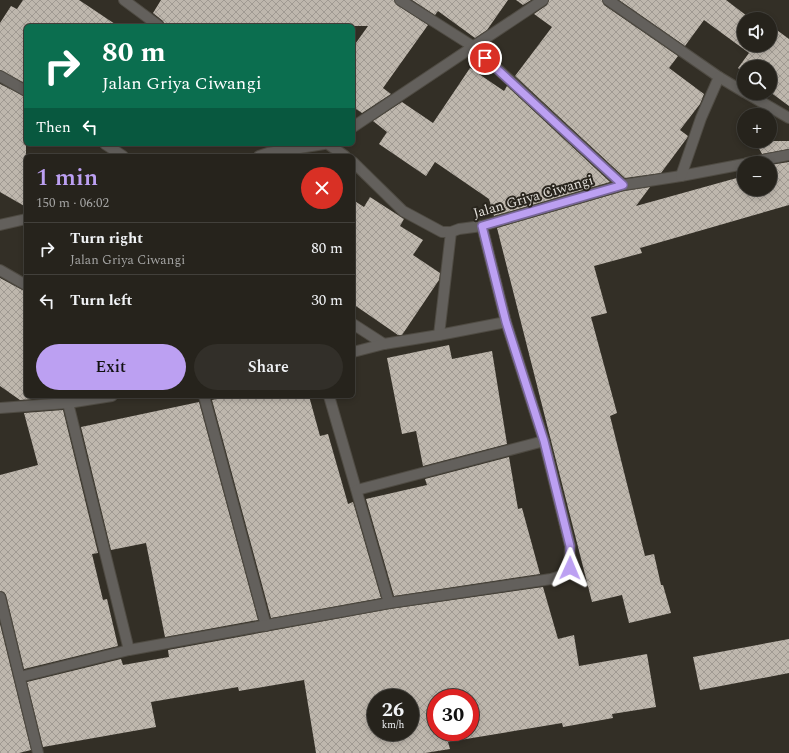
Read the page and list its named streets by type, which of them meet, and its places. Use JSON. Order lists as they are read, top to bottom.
{
  "streets": {
    "street": ["Jalan Griya Ciwangi"]
  },
  "page": {
    "map_buttons": ["+", "−"],
    "turn": ["80 m", "Jalan Griya Ciwangi"],
    "then": "Then",
    "heading": ["1 min", "150 m · 06:02"],
    "list": [
      {
        "name": "Turn right",
        "note": "Jalan Griya Ciwangi",
        "value": "80 m"
      },
      {
        "name": "Turn left",
        "value": "30 m"
      }
    ],
    "buttons": ["Exit", "Share"],
    "speed": "26 km/h",
    "limit": "30"
  }
}
